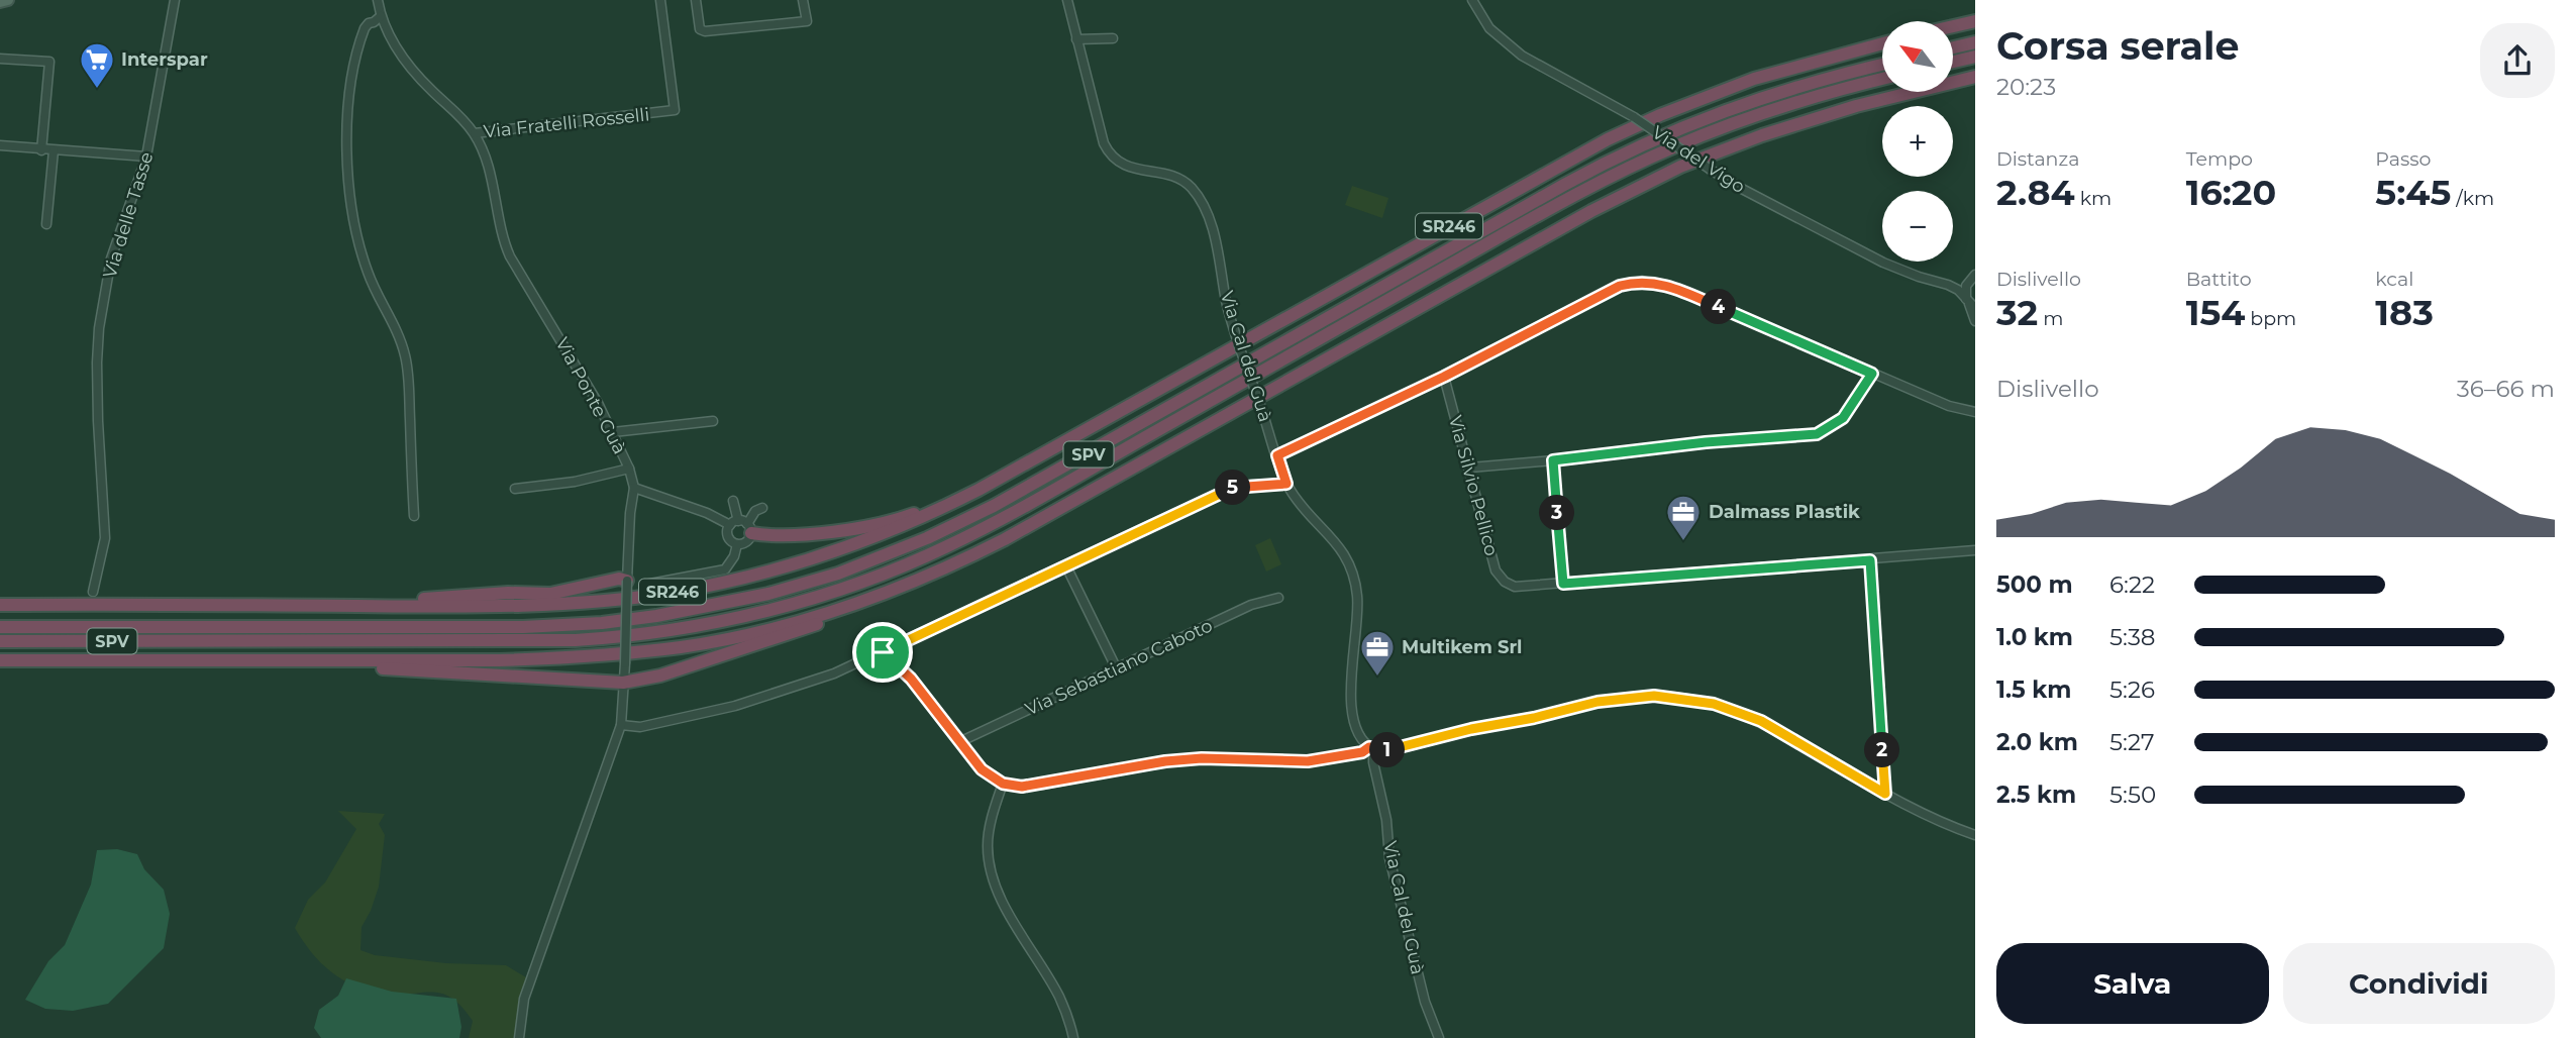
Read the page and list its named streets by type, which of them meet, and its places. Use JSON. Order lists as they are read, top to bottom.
{
  "streets": {
    "highway": ["SR246", "SPV"],
    "street": [
      "Via Fratelli Rosselli",
      "Via del Vigo",
      "Via delle Tasse",
      "Via Cal del Guà",
      "Via Ponte Guà",
      "Via Silvio Pellico",
      "Via Sebastiano Caboto"
    ]
  },
  "crossings": [
    ["Via Fratelli Rosselli", "Via Ponte Guà"],
    ["Via Ponte Guà", "SPV"]
  ],
  "places": {
    "supermarket": ["Interspar"],
    "office": ["Dalmass Plastik", "Multikem Srl"]
  },
  "north": "top left",
  "page": {
    "heading": ["Corsa serale", "20:23"],
    "map_buttons": ["+", "−"],
    "stats": [
      ["Distanza", "2.84 km"],
      ["Tempo", "16:20"],
      ["Passo", "5:45 /km"],
      ["Dislivello", "32 m"],
      ["Battito", "154 bpm"],
      ["kcal", "183"]
    ],
    "pins": [
      "4",
      "5",
      "3",
      "1",
      "2"
    ],
    "chart": ["Dislivello", "36–66 m"],
    "list": [
      {
        "name": "500 m",
        "note": "6:22"
      },
      {
        "name": "1.0 km",
        "note": "5:38"
      },
      {
        "name": "1.5 km",
        "note": "5:26"
      },
      {
        "name": "2.0 km",
        "note": "5:27"
      },
      {
        "name": "2.5 km",
        "note": "5:50"
      }
    ],
    "buttons": ["Salva", "Condividi"]
  }
}
